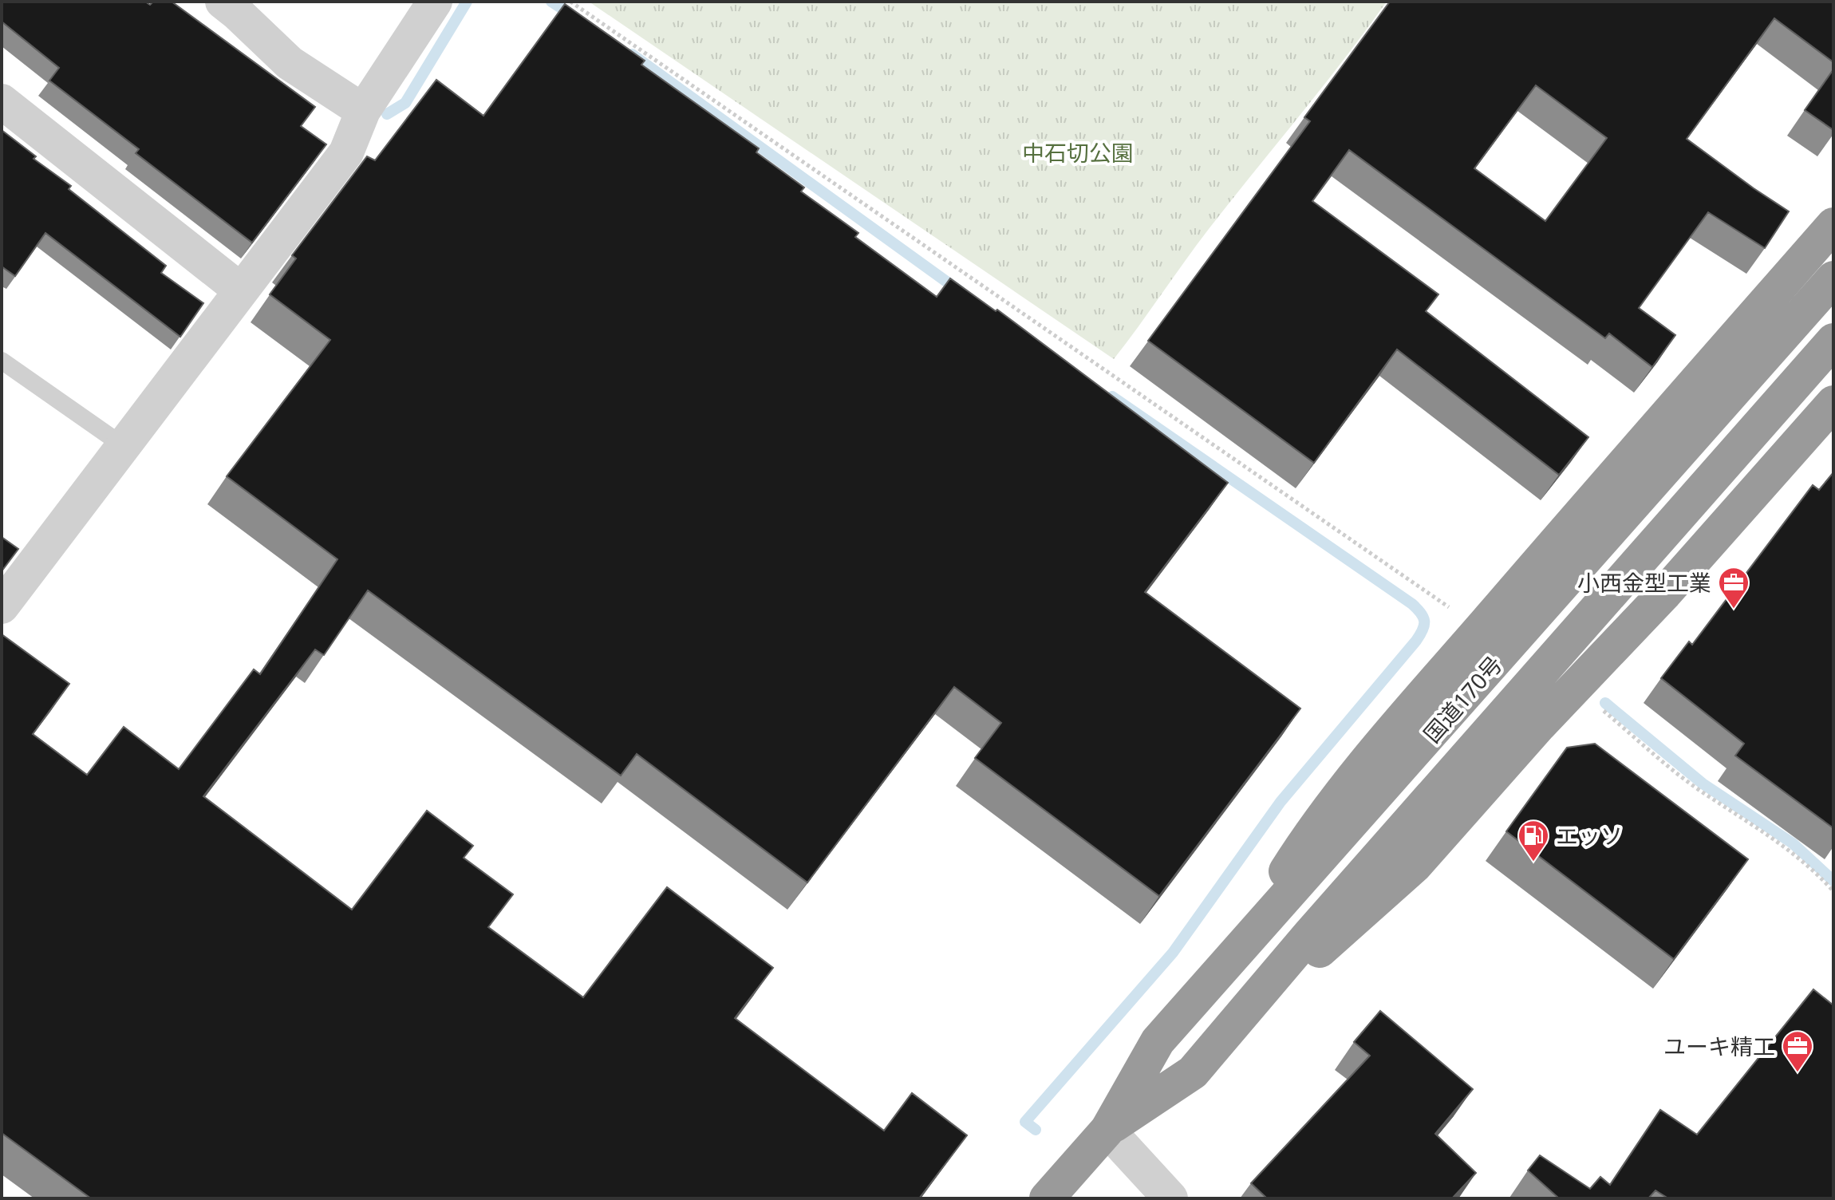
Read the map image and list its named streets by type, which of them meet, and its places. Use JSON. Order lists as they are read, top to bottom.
{
  "streets": {
    "highway": ["国道170号"]
  },
  "parks": ["中石切公園"],
  "places": {
    "office": ["小西金型工業", "ユーキ精工"],
    "fuel station": ["エッソ"]
  }
}
